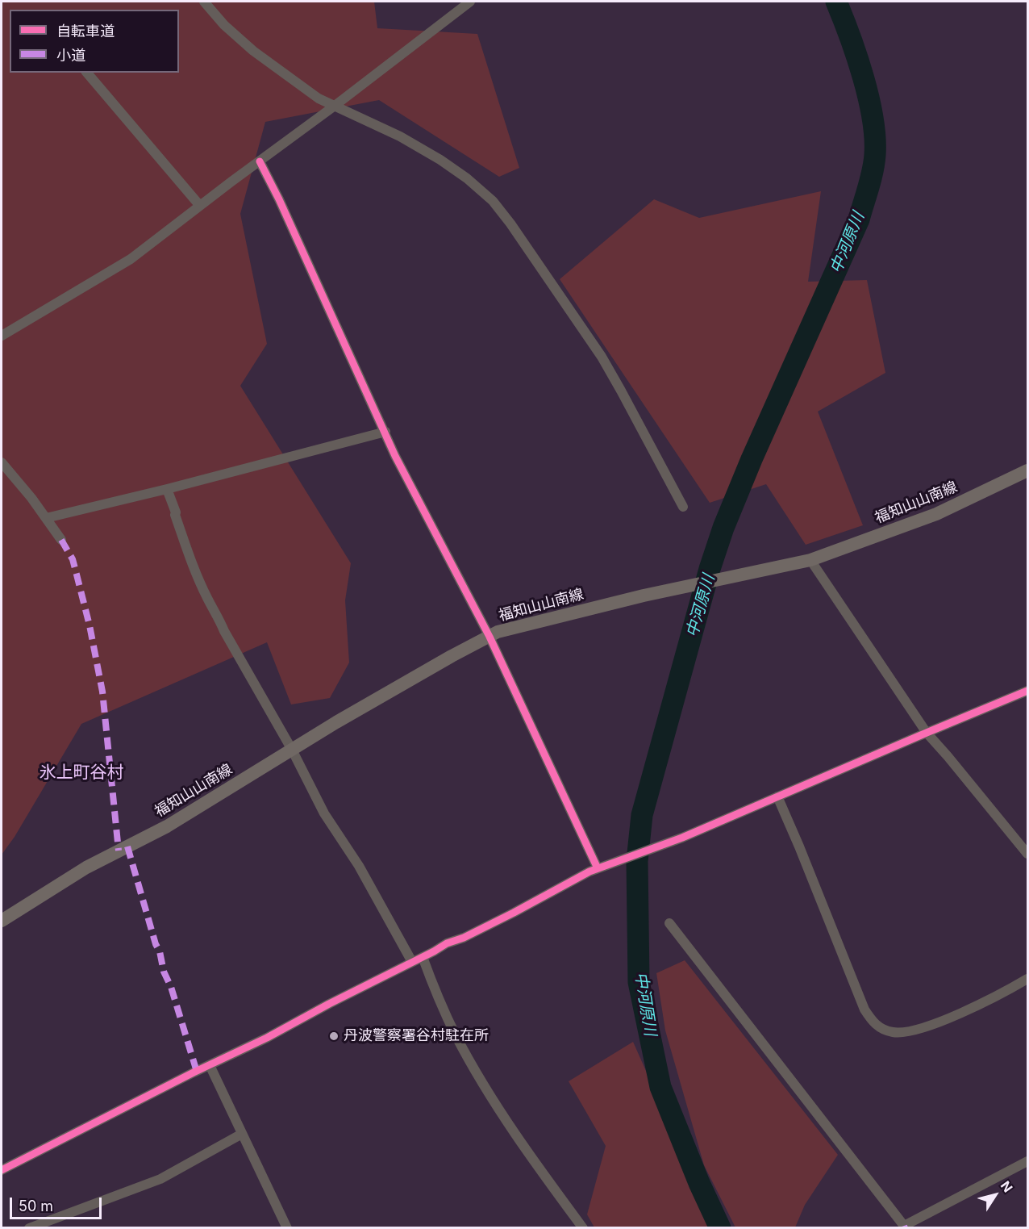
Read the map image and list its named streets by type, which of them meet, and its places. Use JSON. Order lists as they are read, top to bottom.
{
  "streets": {
    "main road": ["福知山山南線"]
  },
  "districts": ["氷上町谷村"],
  "water": ["中河原川"],
  "places": ["丹波警察署谷村駐在所"],
  "legend": ["自転車道", "小道"],
  "scale_bar": "50 m",
  "north": "top right"
}
